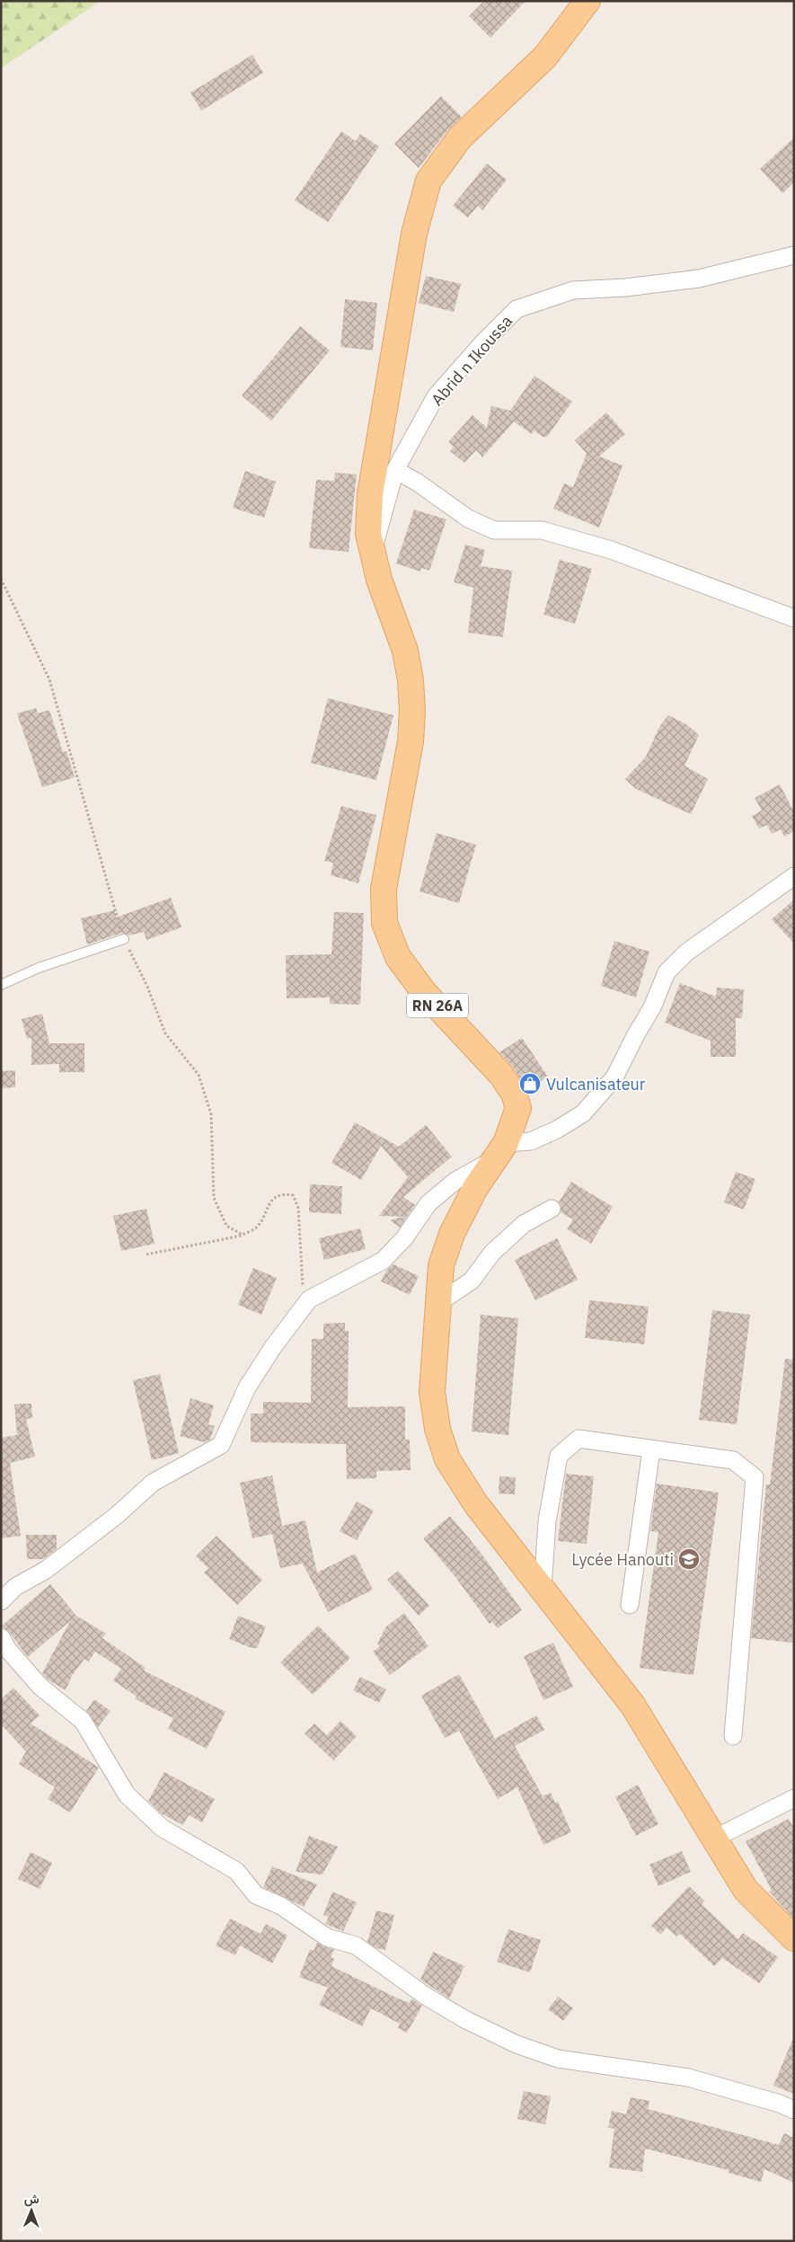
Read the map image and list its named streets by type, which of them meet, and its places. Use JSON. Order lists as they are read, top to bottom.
{
  "streets": {
    "main road": ["RN 26A"],
    "street": ["Abrid n Ikoussa"]
  },
  "crossings": [
    ["Abrid n Ikoussa", "RN 26A"]
  ],
  "places": {
    "shop": ["Vulcanisateur"],
    "school or university": ["Lycée Hanouti"]
  },
  "north": "top"
}
